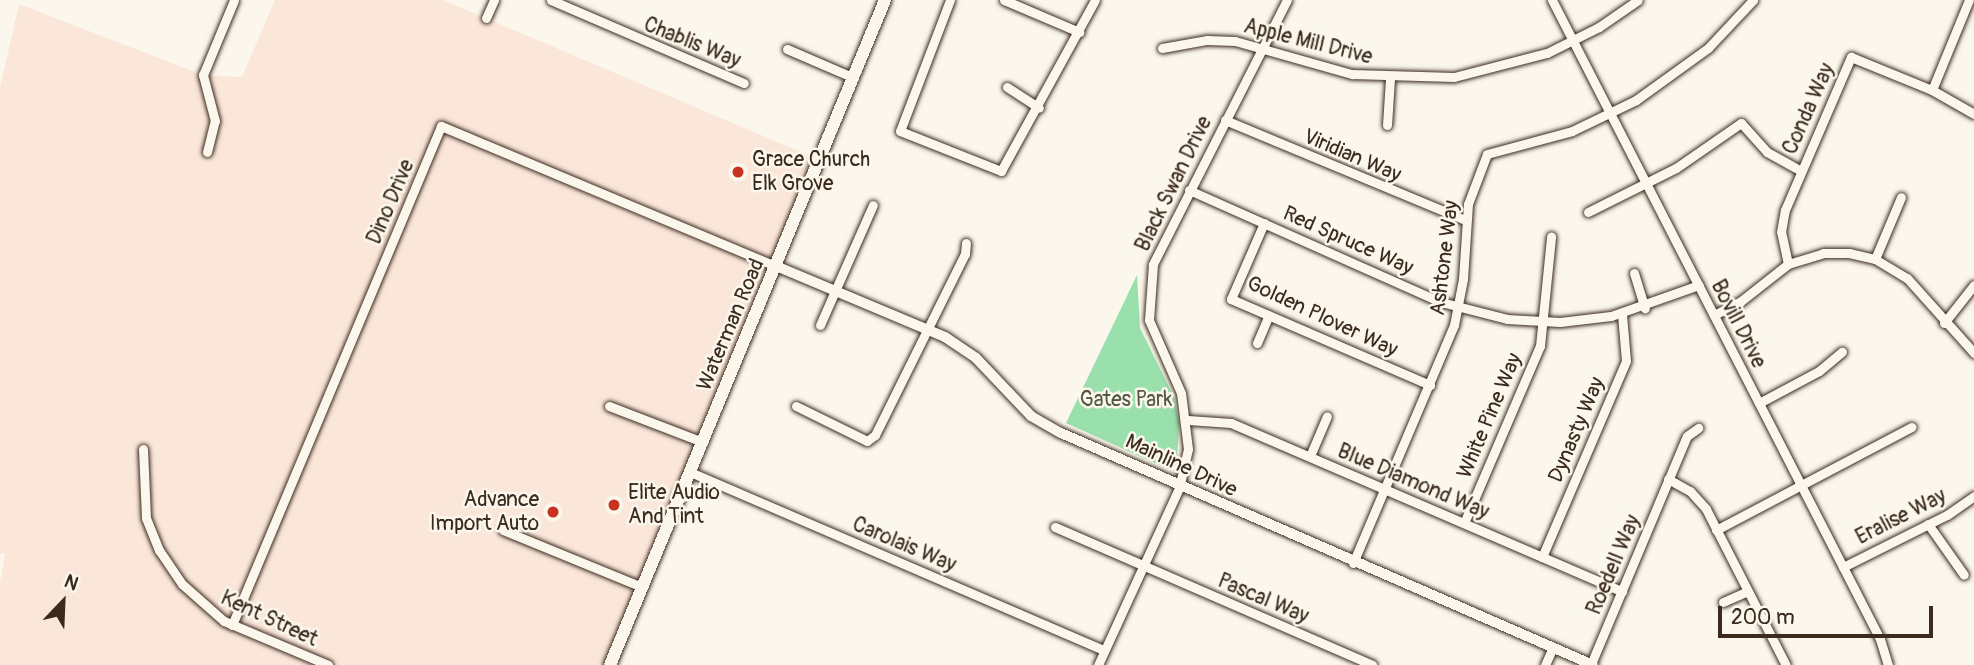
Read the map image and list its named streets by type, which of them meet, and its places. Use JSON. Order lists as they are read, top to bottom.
{
  "streets": {
    "main road": ["Waterman Road"],
    "street": [
      "Apple Mill Drive",
      "Chablis Way",
      "Conda Way",
      "Viridian Way",
      "Black Swan Drive",
      "Dino Drive",
      "Red Spruce Way",
      "Ashtone Way",
      "Golden Plover Way",
      "Bovill Drive",
      "White Pine Way",
      "Dynasty Way",
      "Mainline Drive",
      "Blue Diamond Way",
      "Eralise Way",
      "Carolais Way",
      "Roedell Way",
      "Pascal Way",
      "Kent Street"
    ]
  },
  "crossings": [
    ["Apple Mill Drive", "Black Swan Drive"],
    ["Apple Mill Drive", "Bovill Drive"],
    ["Viridian Way", "Black Swan Drive"],
    ["Viridian Way", "Ashtone Way"],
    ["Black Swan Drive", "Red Spruce Way"],
    ["Black Swan Drive", "Mainline Drive"],
    ["Black Swan Drive", "Blue Diamond Way"],
    ["Black Swan Drive", "Carolais Way"],
    ["Black Swan Drive", "Pascal Way"],
    ["Dino Drive", "Waterman Road"],
    ["Dino Drive", "Mainline Drive"],
    ["Dino Drive", "Kent Street"],
    ["Red Spruce Way", "Ashtone Way"],
    ["Red Spruce Way", "Golden Plover Way"],
    ["Red Spruce Way", "Bovill Drive"],
    ["Red Spruce Way", "White Pine Way"],
    ["Red Spruce Way", "Dynasty Way"],
    ["Ashtone Way", "Golden Plover Way"],
    ["Ashtone Way", "Bovill Drive"],
    ["Ashtone Way", "Mainline Drive"],
    ["Ashtone Way", "Blue Diamond Way"],
    ["Bovill Drive", "Eralise Way"],
    ["Waterman Road", "Mainline Drive"],
    ["Waterman Road", "Carolais Way"],
    ["White Pine Way", "Blue Diamond Way"],
    ["Dynasty Way", "Blue Diamond Way"],
    ["Mainline Drive", "Roedell Way"],
    ["Blue Diamond Way", "Roedell Way"]
  ],
  "parks": ["Gates Park"],
  "places": ["Grace Church Elk Grove", "Elite Audio And Tint", "Advance Import Auto"],
  "scale_bar": "200 m",
  "north": "top right"
}
